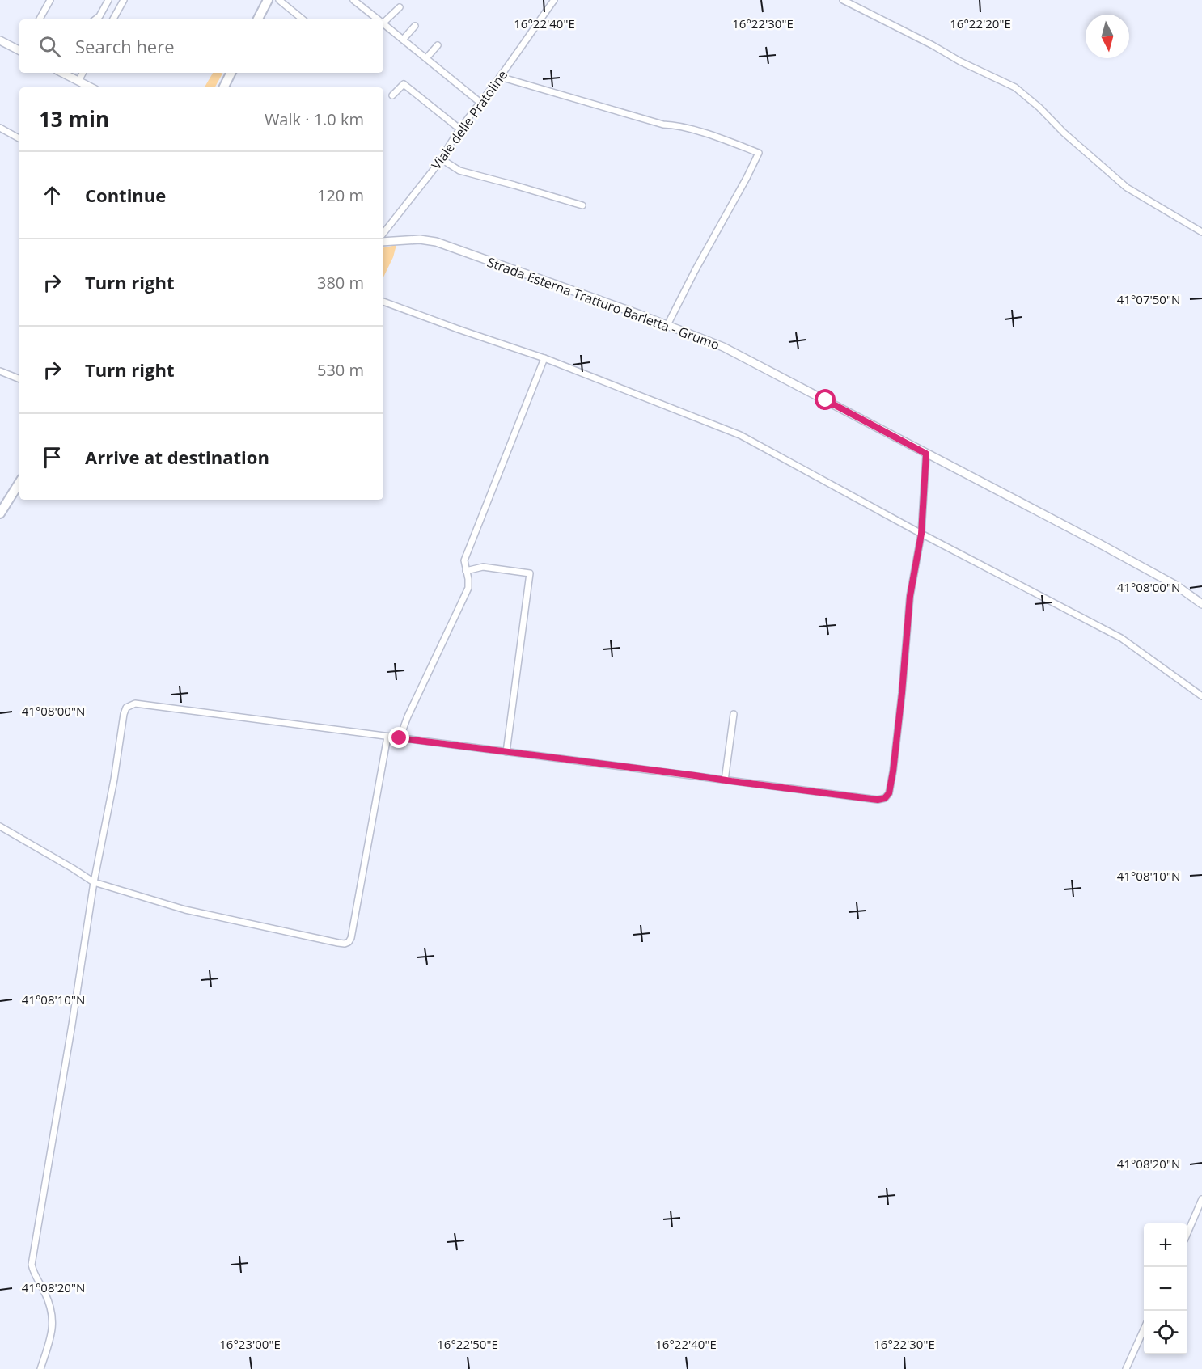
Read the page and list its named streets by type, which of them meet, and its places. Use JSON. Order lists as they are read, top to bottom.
{
  "streets": {
    "street": ["Viale delle Pratoline", "Strada Esterna Tratturo Barletta - Grumo"]
  },
  "north": "bottom",
  "page": {
    "search": "Search here",
    "heading": ["13 min", "Walk · 1.0 km"],
    "list": [
      ["Continue", "120 m"],
      ["Turn right", "380 m"],
      ["Turn right", "530 m"],
      "Arrive at destination"
    ],
    "map_buttons": ["+", "−"]
  },
  "coordinates": [
    "16°22'40\"E",
    "16°22'30\"E",
    "16°22'20\"E",
    "41°07'50\"N",
    "41°08'00\"N",
    "41°08'10\"N",
    "41°08'20\"N",
    "16°23'00\"E",
    "16°22'50\"E"
  ]
}
